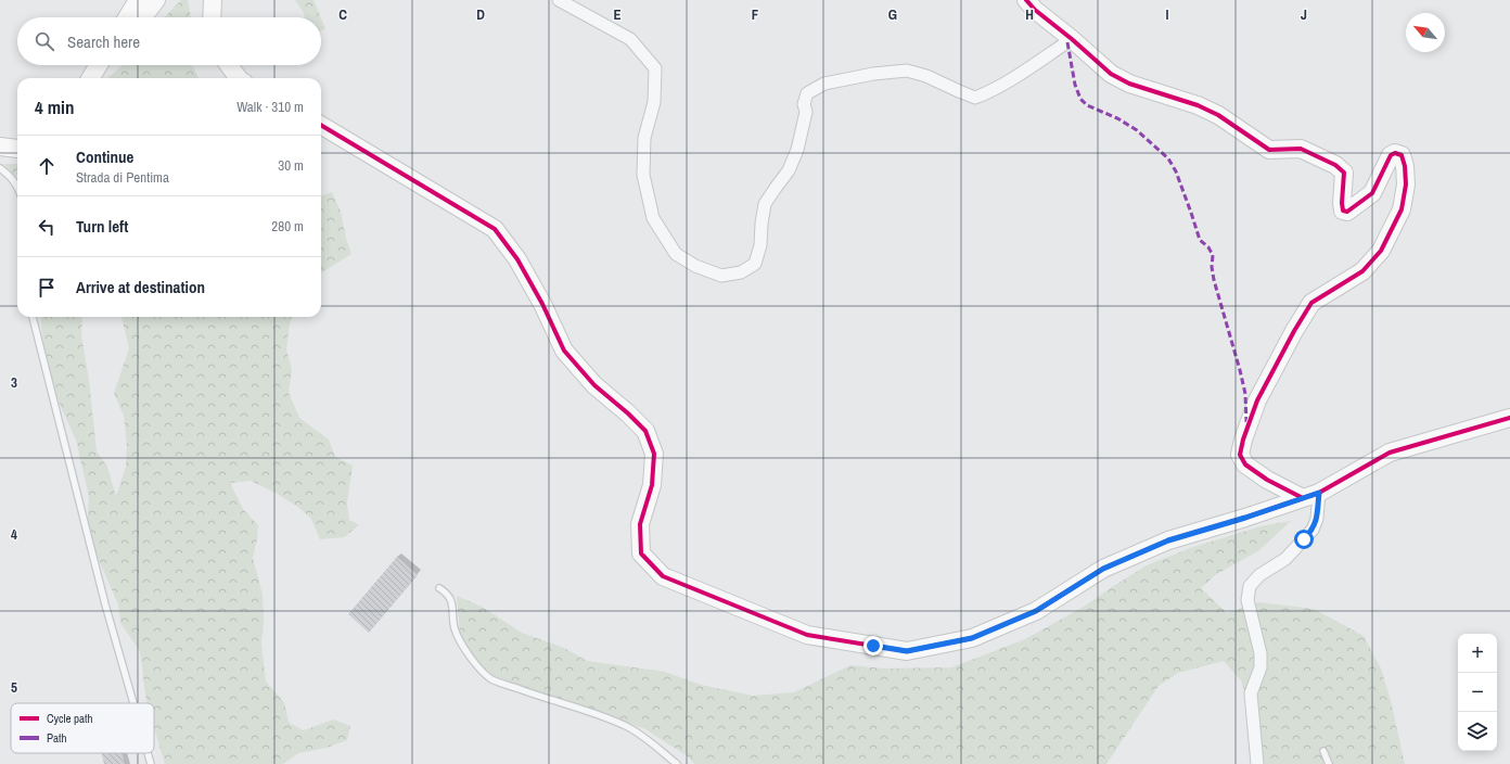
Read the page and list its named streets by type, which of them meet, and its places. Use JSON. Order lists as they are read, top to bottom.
{
  "legend": ["Cycle path", "Path"],
  "north": "top left",
  "page": {
    "search": "Search here",
    "heading": ["4 min", "Walk · 310 m"],
    "list": [
      ["Continue", "Strada di Pentima", "30 m"],
      ["Turn left", "280 m"],
      "Arrive at destination"
    ],
    "map_buttons": ["+", "−"]
  },
  "grid": {
    "columns": [
      "C",
      "D",
      "E",
      "F",
      "G",
      "H",
      "I",
      "J"
    ],
    "rows": ["3", "4", "5"]
  }
}
